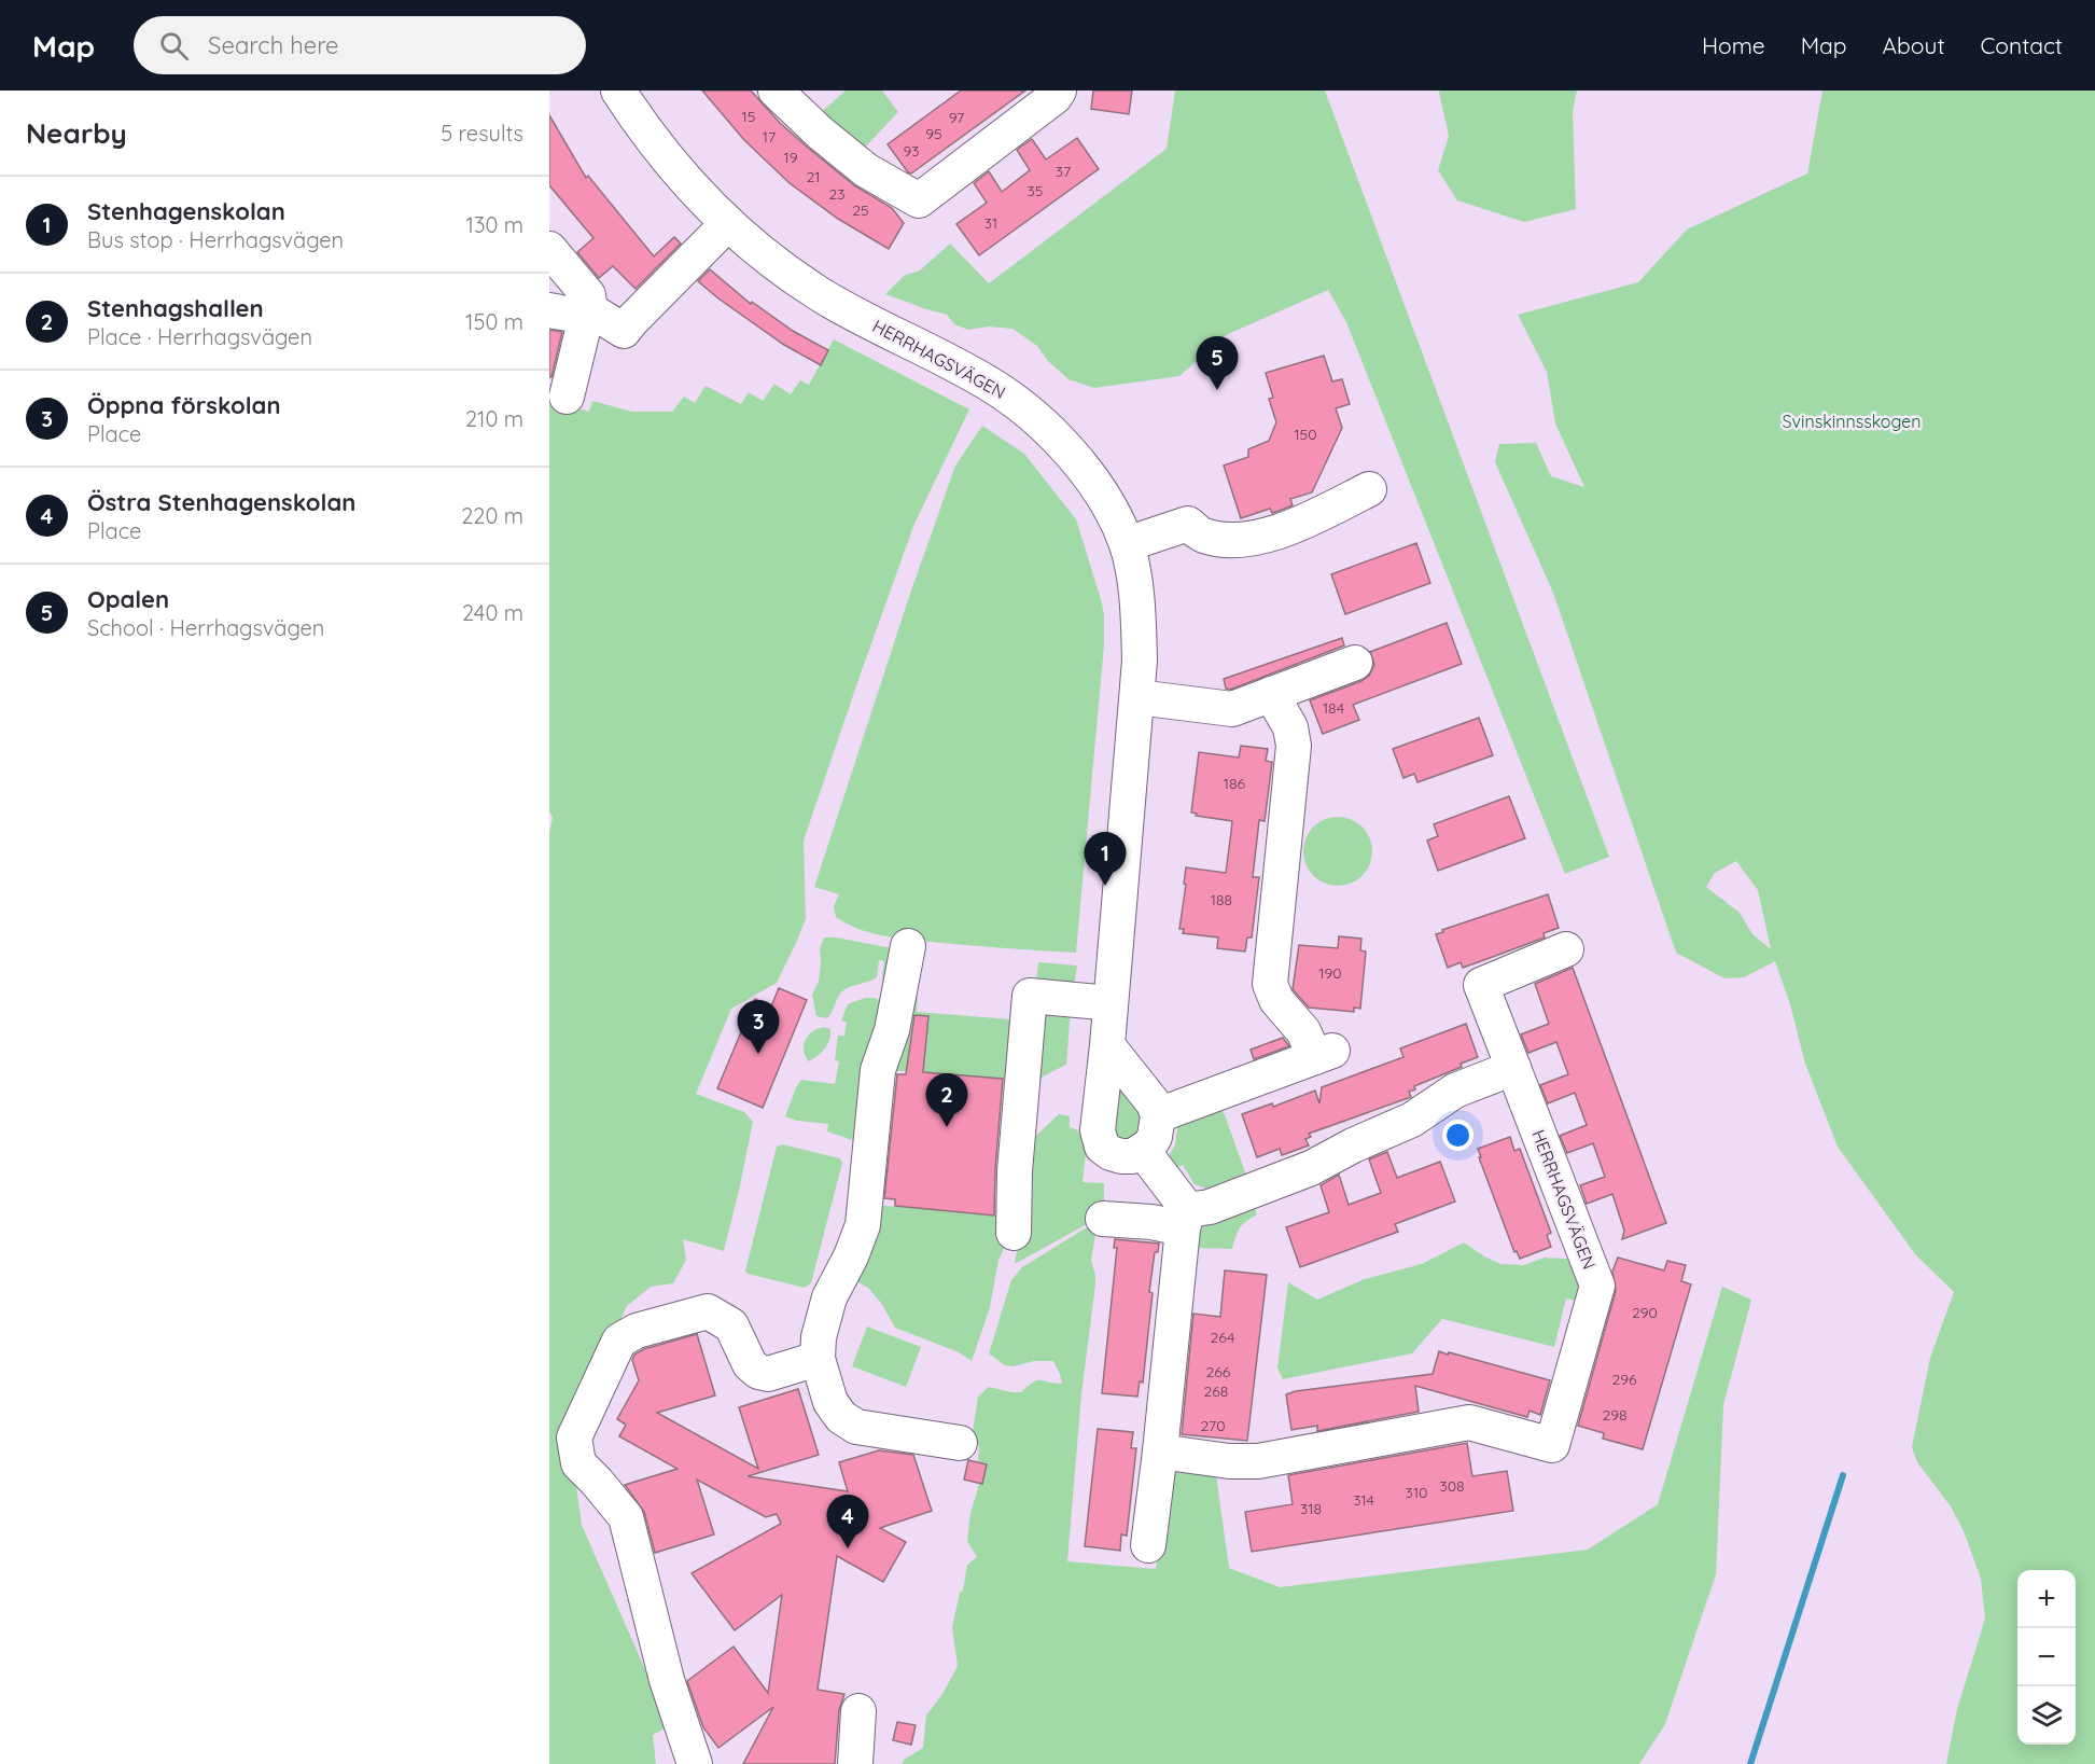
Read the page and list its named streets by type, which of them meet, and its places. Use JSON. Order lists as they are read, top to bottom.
{
  "streets": {
    "street": ["HERRHAGSVÄGEN"]
  },
  "parks": ["Svinskinnsskogen"],
  "house_numbers": [
    "15",
    "97",
    "95",
    "17",
    "93",
    "19",
    "37",
    "21",
    "35",
    "23",
    "25",
    "31",
    "150",
    "184",
    "186",
    "188",
    "190",
    "290",
    "264",
    "266",
    "296",
    "268",
    "298",
    "270",
    "308",
    "310",
    "314",
    "318"
  ],
  "page": {
    "header": "Map",
    "search": "Search here",
    "nav": [
      "Home",
      "Map",
      "About",
      "Contact"
    ],
    "heading": ["Nearby", "5 results"],
    "list": [
      {
        "mark": "1",
        "name": "Stenhagenskolan",
        "note": "Bus stop · Herrhagsvägen",
        "value": "130 m"
      },
      {
        "mark": "2",
        "name": "Stenhagshallen",
        "note": "Place · Herrhagsvägen",
        "value": "150 m"
      },
      {
        "mark": "3",
        "name": "Öppna förskolan",
        "note": "Place",
        "value": "210 m"
      },
      {
        "mark": "4",
        "name": "Östra Stenhagenskolan",
        "note": "Place",
        "value": "220 m"
      },
      {
        "mark": "5",
        "name": "Opalen",
        "note": "School · Herrhagsvägen",
        "value": "240 m"
      }
    ],
    "pins": [
      "5",
      "1",
      "3",
      "2",
      "4"
    ],
    "map_buttons": ["+", "−"]
  }
}
